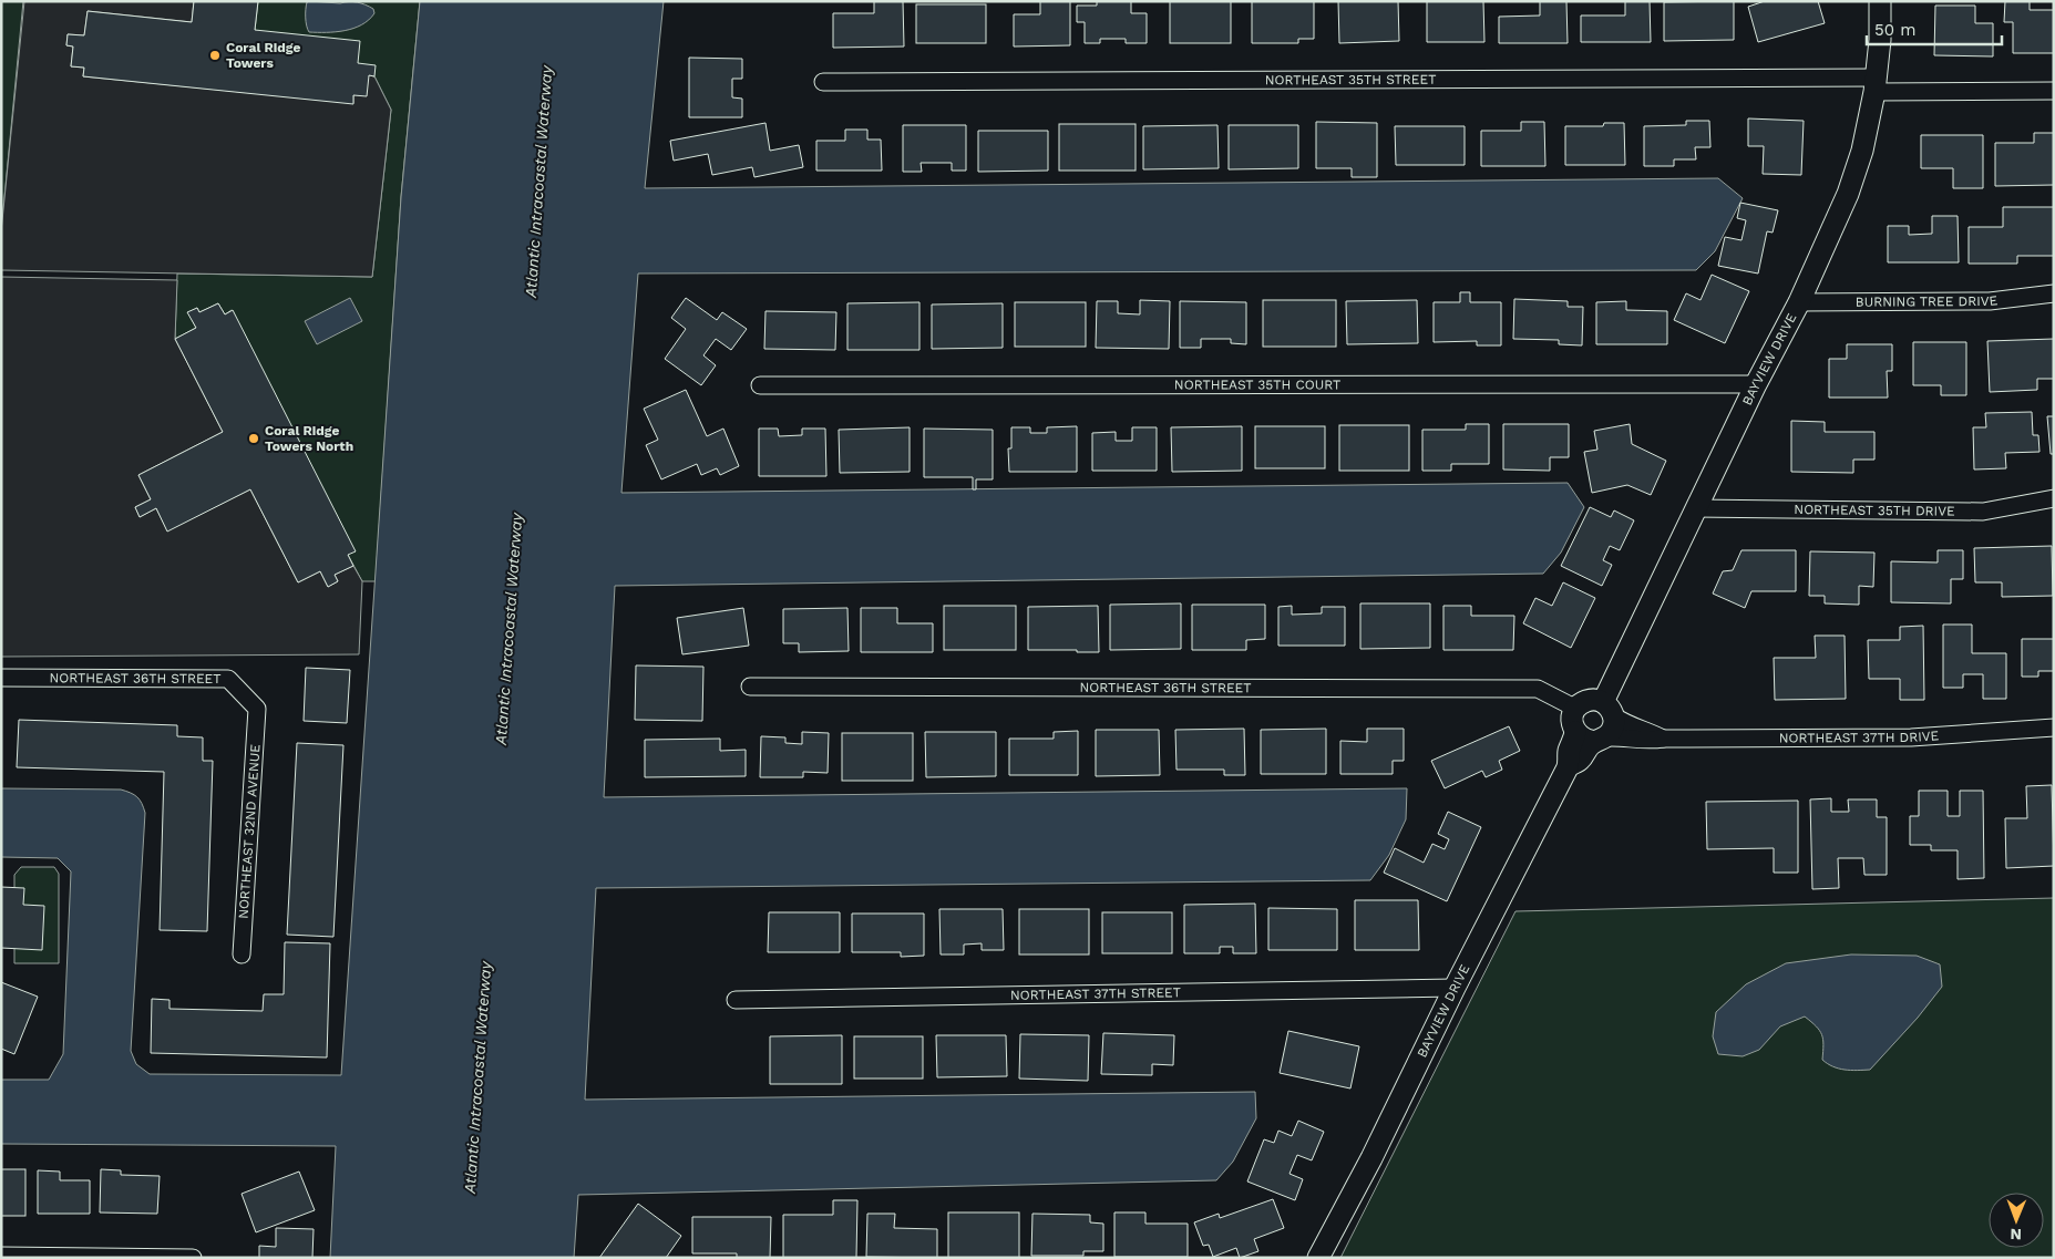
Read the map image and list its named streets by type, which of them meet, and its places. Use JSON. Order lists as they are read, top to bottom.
{
  "streets": {
    "street": [
      "NORTHEAST 35TH STREET",
      "BURNING TREE DRIVE",
      "BAYVIEW DRIVE",
      "NORTHEAST 35TH COURT",
      "NORTHEAST 35TH DRIVE",
      "NORTHEAST 36TH STREET",
      "NORTHEAST 37TH DRIVE",
      "NORTHEAST 32ND AVENUE",
      "NORTHEAST 37TH STREET"
    ]
  },
  "crossings": [
    ["NORTHEAST 35TH STREET", "BAYVIEW DRIVE"],
    ["BURNING TREE DRIVE", "BAYVIEW DRIVE"],
    ["BAYVIEW DRIVE", "NORTHEAST 35TH COURT"],
    ["BAYVIEW DRIVE", "NORTHEAST 35TH DRIVE"],
    ["BAYVIEW DRIVE", "NORTHEAST 36TH STREET"],
    ["BAYVIEW DRIVE", "NORTHEAST 37TH DRIVE"],
    ["BAYVIEW DRIVE", "NORTHEAST 37TH STREET"],
    ["NORTHEAST 36TH STREET", "NORTHEAST 37TH DRIVE"],
    ["NORTHEAST 36TH STREET", "NORTHEAST 32ND AVENUE"]
  ],
  "water": ["Atlantic Intracoastal Waterway"],
  "places": ["Coral Ridge Towers", "Coral Ridge Towers North"],
  "scale_bar": "50 m",
  "north": "bottom"
}
